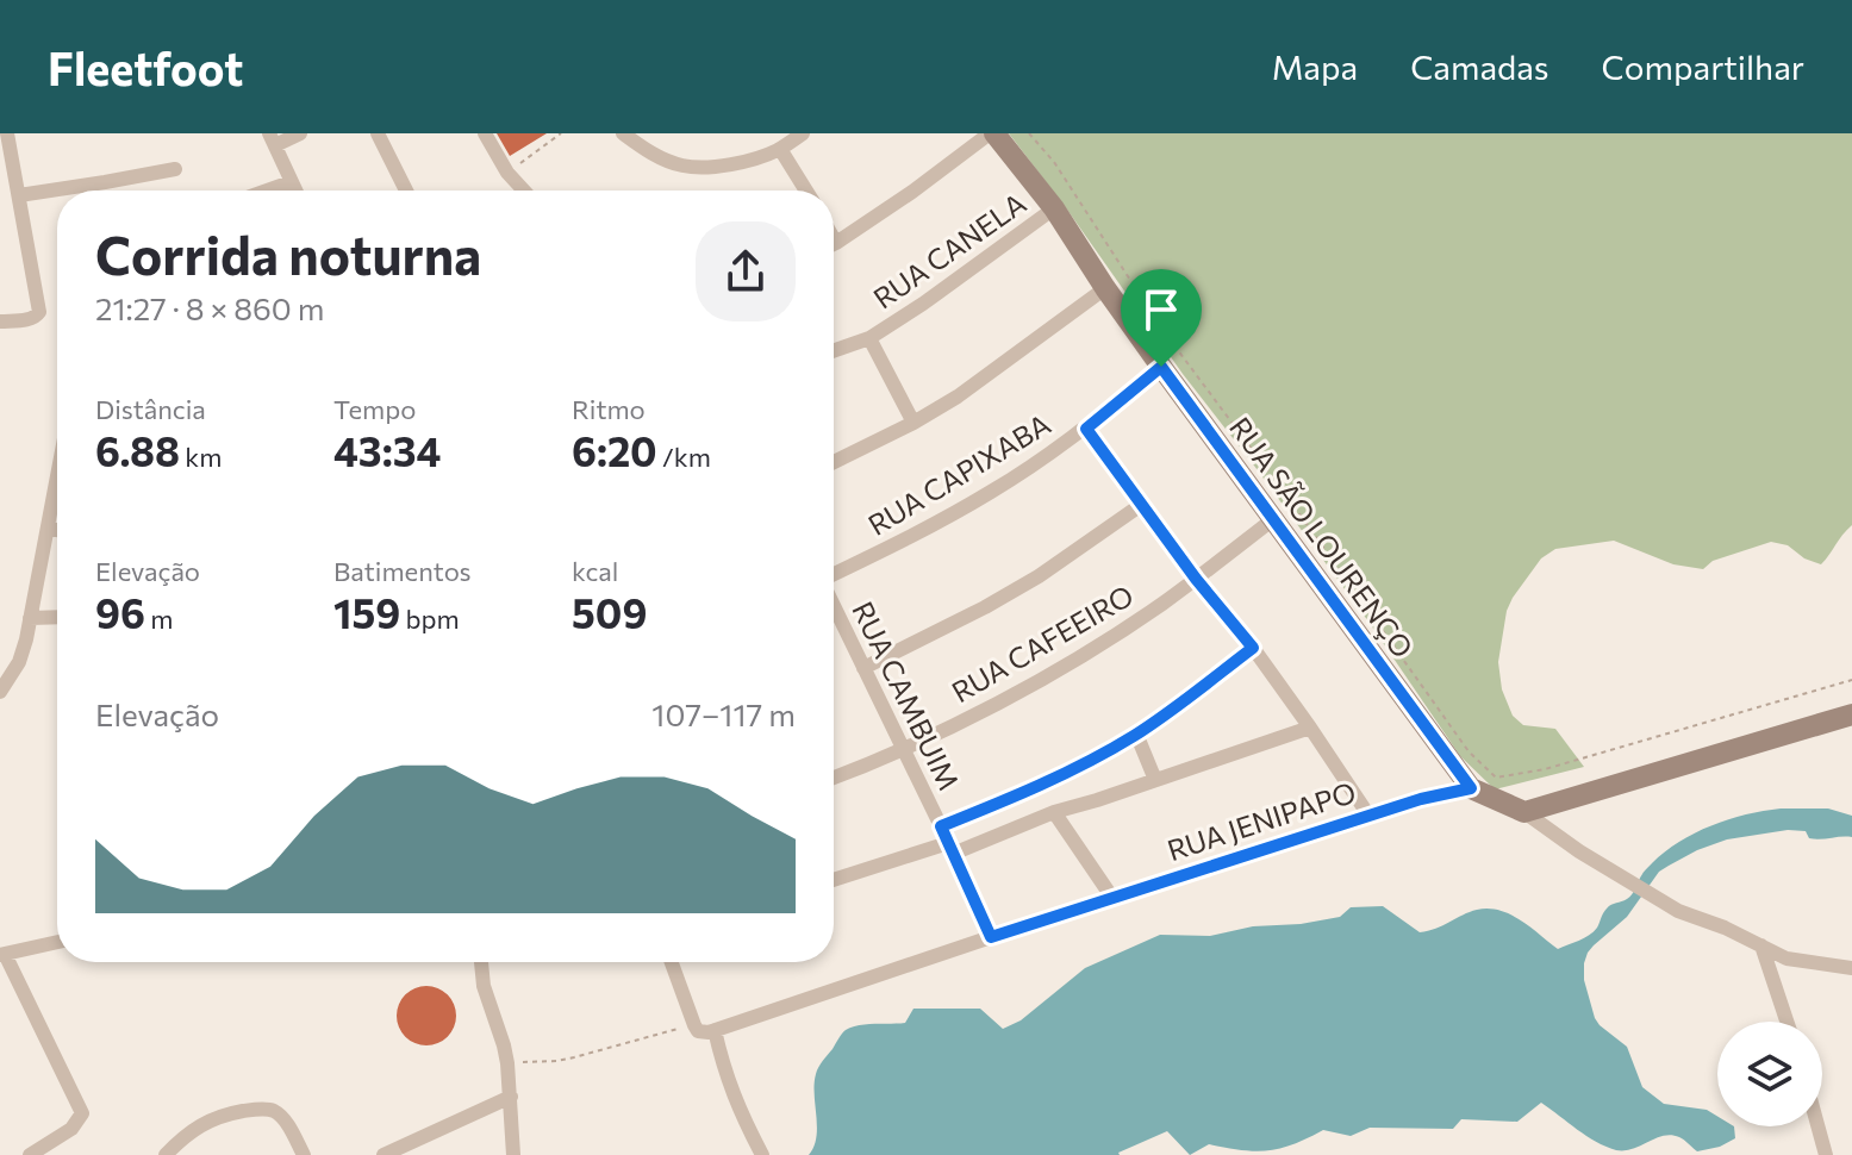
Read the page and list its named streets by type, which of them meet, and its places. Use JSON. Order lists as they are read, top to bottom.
{
  "streets": {
    "street": [
      "RUA CANELA",
      "RUA CAPIXABA",
      "RUA SÃO LOURENÇO",
      "RUA CAFEEIRO",
      "RUA CAMBUIM",
      "RUA JENIPAPO"
    ]
  },
  "crossings": [
    ["RUA CANELA", "RUA SÃO LOURENÇO"],
    ["RUA CAPIXABA", "RUA SÃO LOURENÇO"],
    ["RUA SÃO LOURENÇO", "RUA CAFEEIRO"],
    ["RUA SÃO LOURENÇO", "RUA JENIPAPO"],
    ["RUA CAFEEIRO", "RUA CAMBUIM"],
    ["RUA CAMBUIM", "RUA JENIPAPO"]
  ],
  "page": {
    "header": "Fleetfoot",
    "nav": ["Mapa", "Camadas", "Compartilhar"],
    "heading": ["Corrida noturna", "21:27 · 8 × 860 m"],
    "stats": [
      ["Distância", "6.88 km"],
      ["Tempo", "43:34"],
      ["Ritmo", "6:20 /km"],
      ["Elevação", "96 m"],
      ["Batimentos", "159 bpm"],
      ["kcal", "509"]
    ],
    "chart": ["Elevação", "107–117 m"]
  }
}
